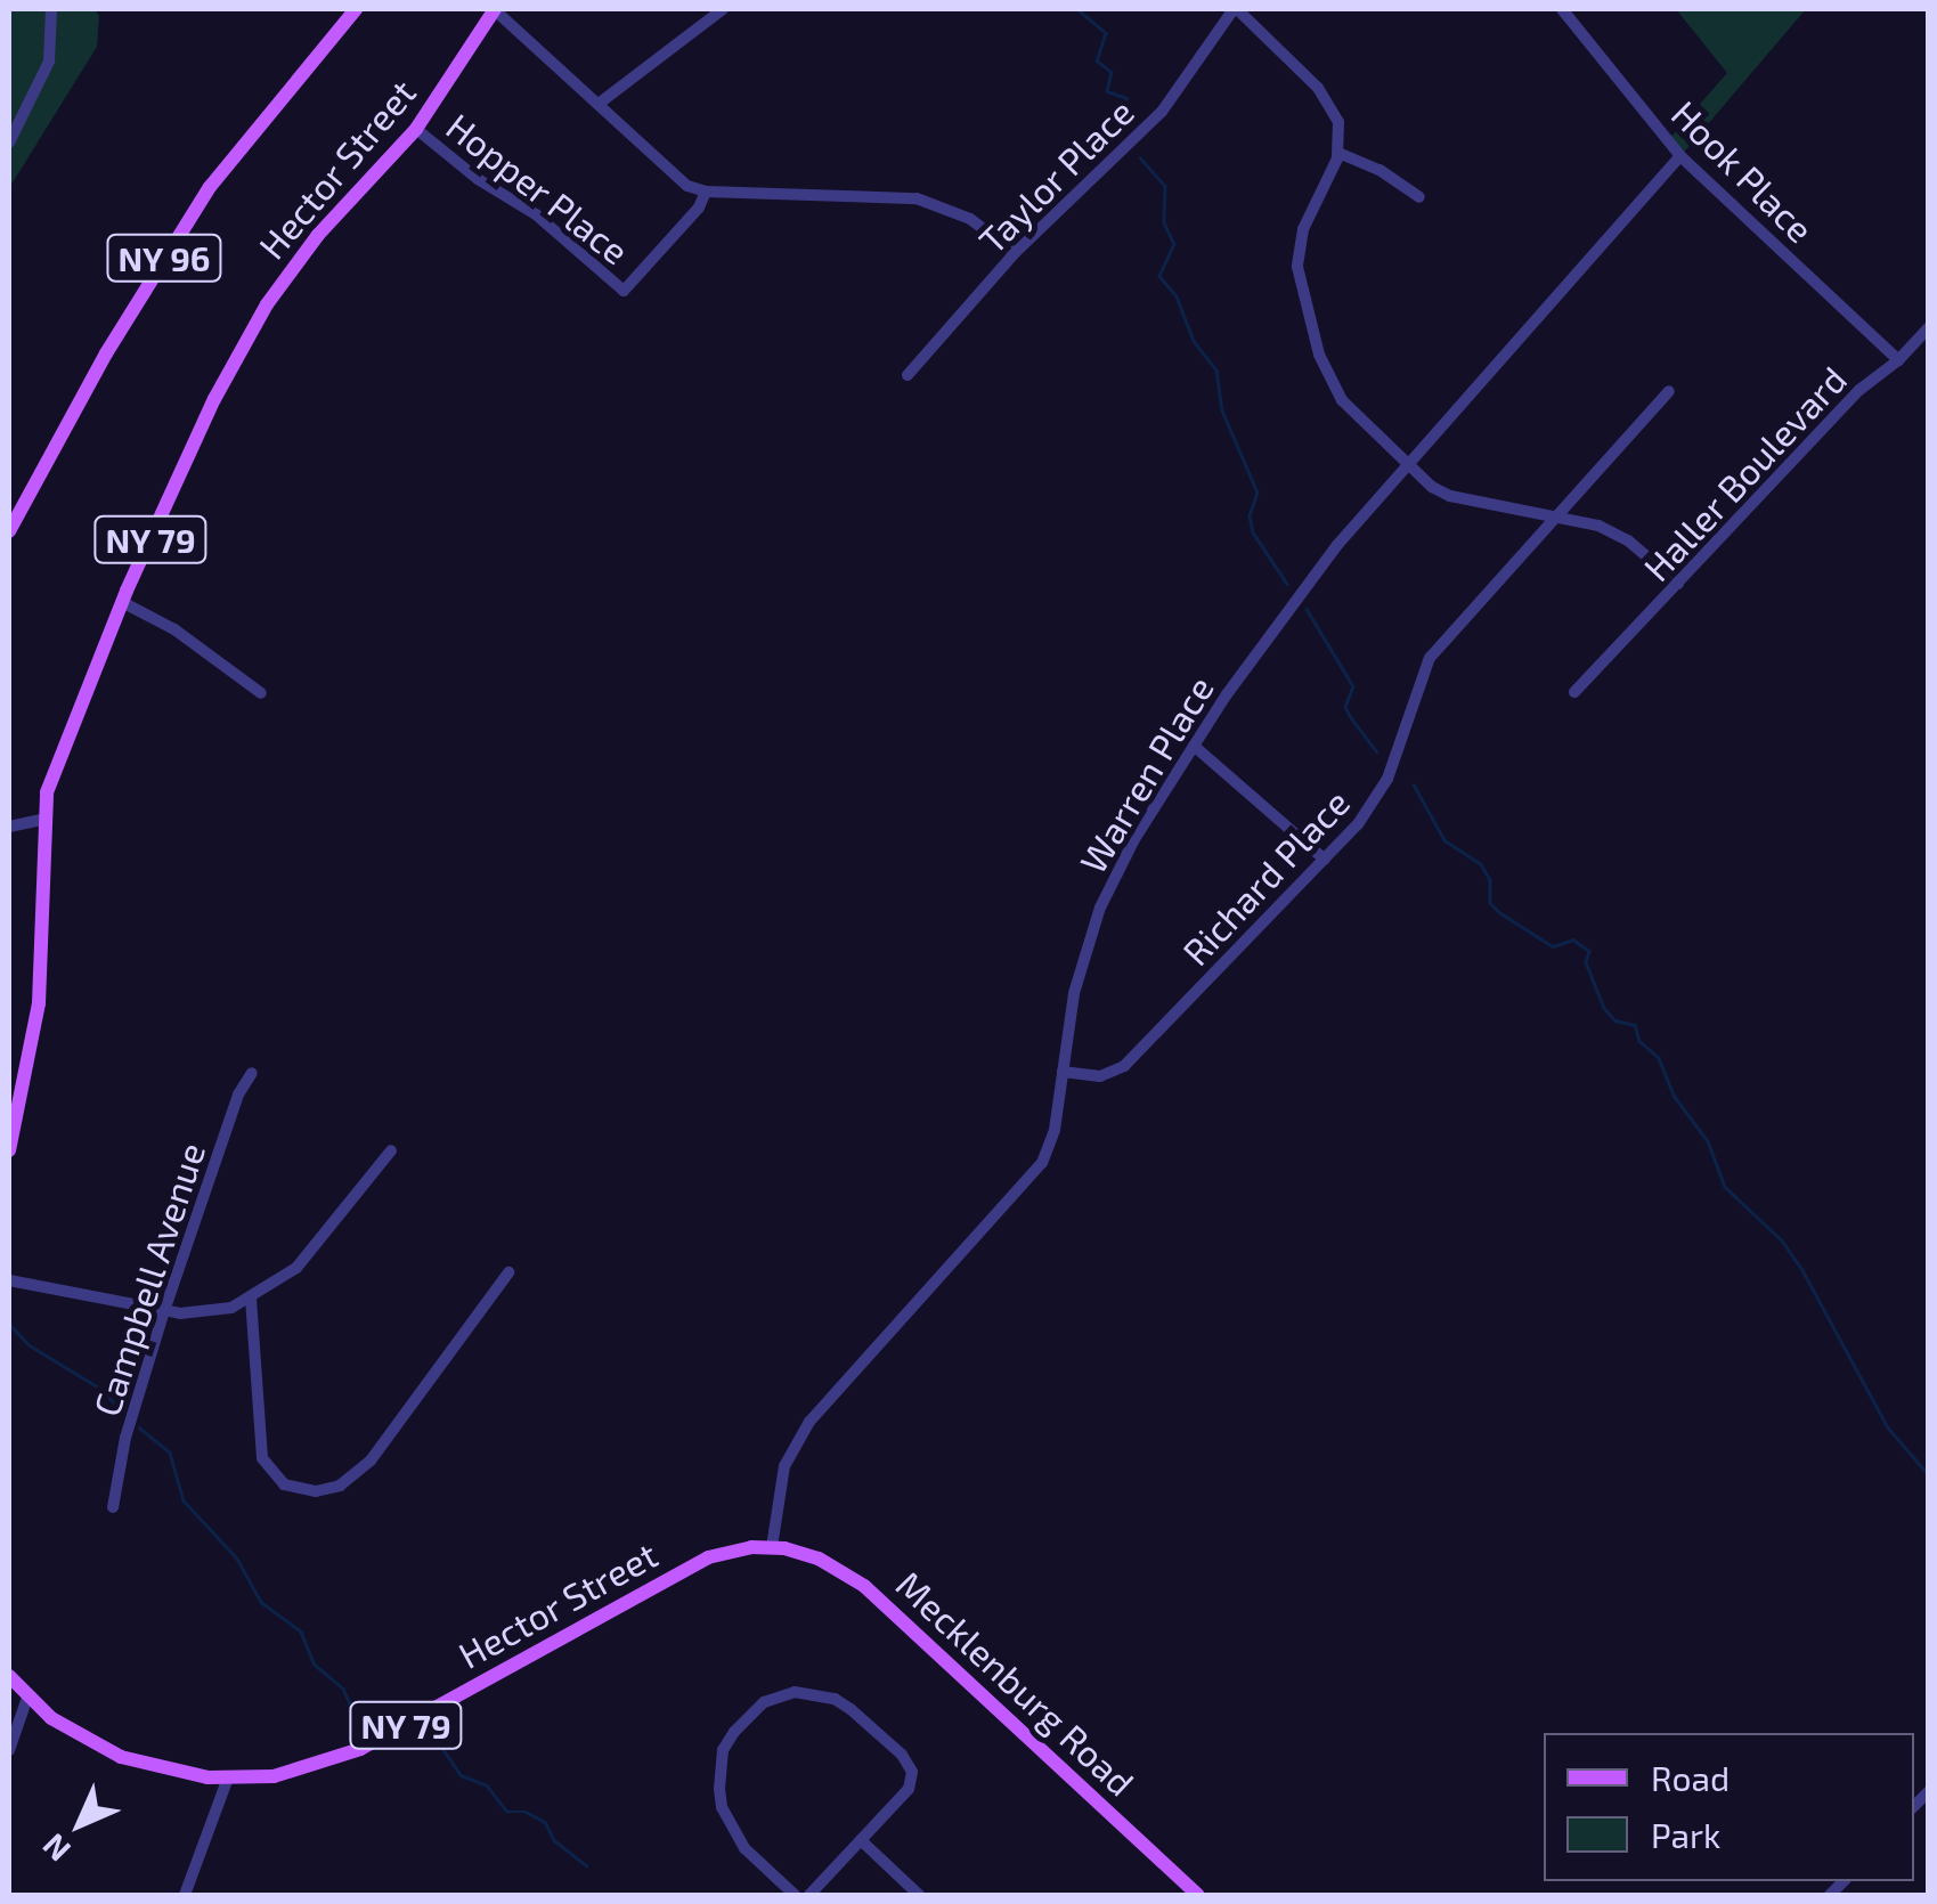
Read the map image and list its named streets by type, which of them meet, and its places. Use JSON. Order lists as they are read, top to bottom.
{
  "streets": {
    "main road": [
      "Hector Street",
      "NY 96",
      "NY 79",
      "Mecklenburg Road"
    ],
    "street": [
      "Hook Place",
      "Taylor Place",
      "Hopper Place",
      "Haller Boulevard",
      "Warren Place",
      "Richard Place",
      "Campbell Avenue"
    ]
  },
  "crossings": [
    ["Hector Street", "Hopper Place"],
    ["Hector Street", "Warren Place"],
    ["Hector Street", "Mecklenburg Road"],
    ["Hook Place", "Haller Boulevard"],
    ["Hook Place", "Warren Place"],
    ["Warren Place", "Richard Place"],
    ["Warren Place", "Mecklenburg Road"]
  ],
  "legend": ["Road", "Park"],
  "north": "bottom left"
}
